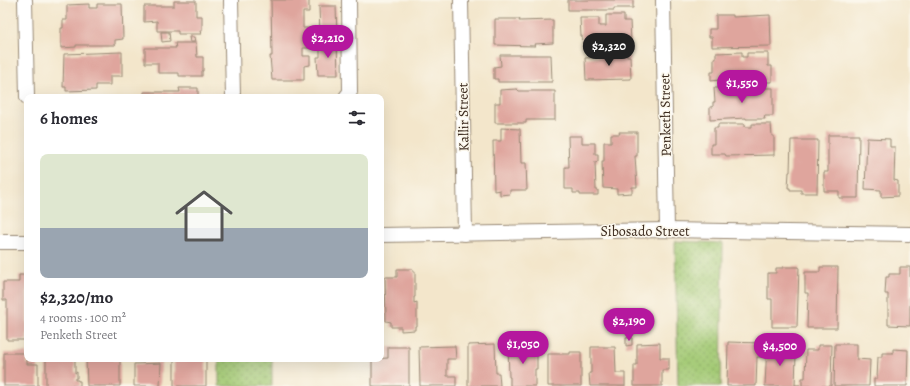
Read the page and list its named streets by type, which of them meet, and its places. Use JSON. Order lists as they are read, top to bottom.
{
  "streets": {
    "street": ["Penketh Street", "Kallir Street", "Sibosado Street"]
  },
  "crossings": [
    ["Penketh Street", "Sibosado Street"],
    ["Kallir Street", "Sibosado Street"]
  ],
  "page": {
    "price": [
      "$2,210",
      "$2,320",
      "$1,550",
      "$2,190",
      "$1,050",
      "$4,500"
    ],
    "heading": "6 homes",
    "list": [
      {
        "name": "$2,320/mo",
        "note": "4 rooms · 100 m² · Penketh Street"
      }
    ]
  }
}
